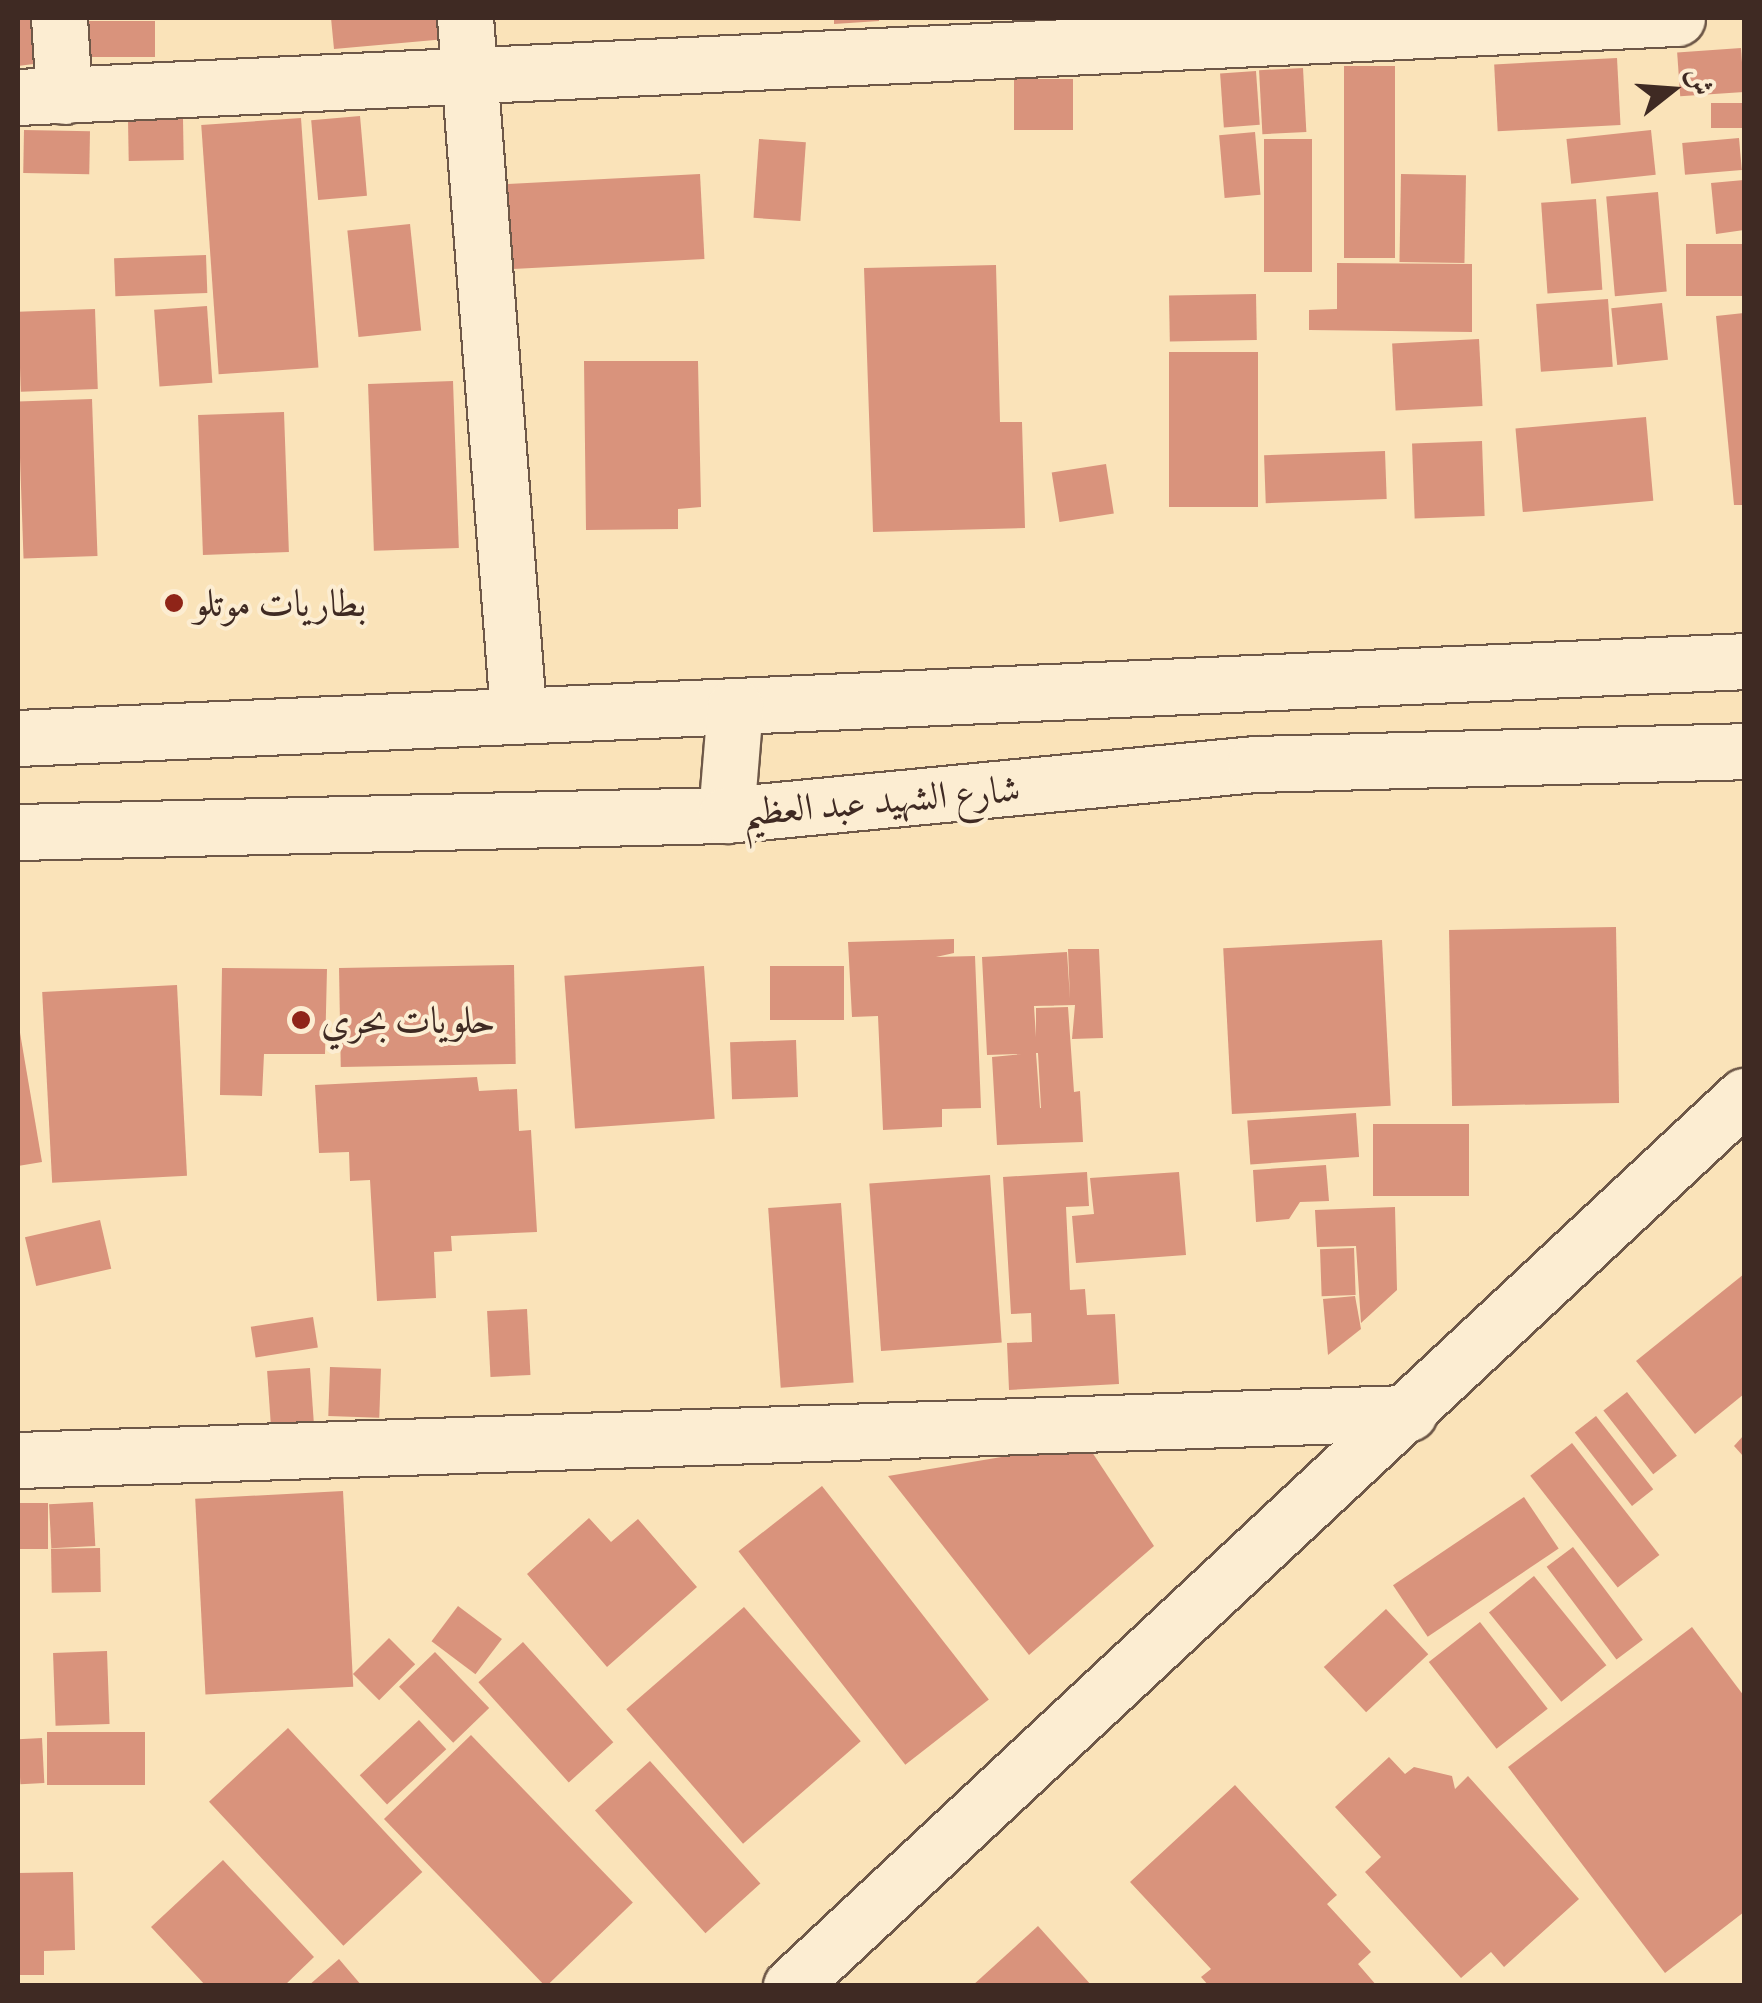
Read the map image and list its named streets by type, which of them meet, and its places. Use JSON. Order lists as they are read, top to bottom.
{
  "streets": {
    "street": ["شارع الشهيد عبد العظيم"]
  },
  "places": ["بطاريات موتلو", "حلويات بحري"],
  "north": "right"
}
